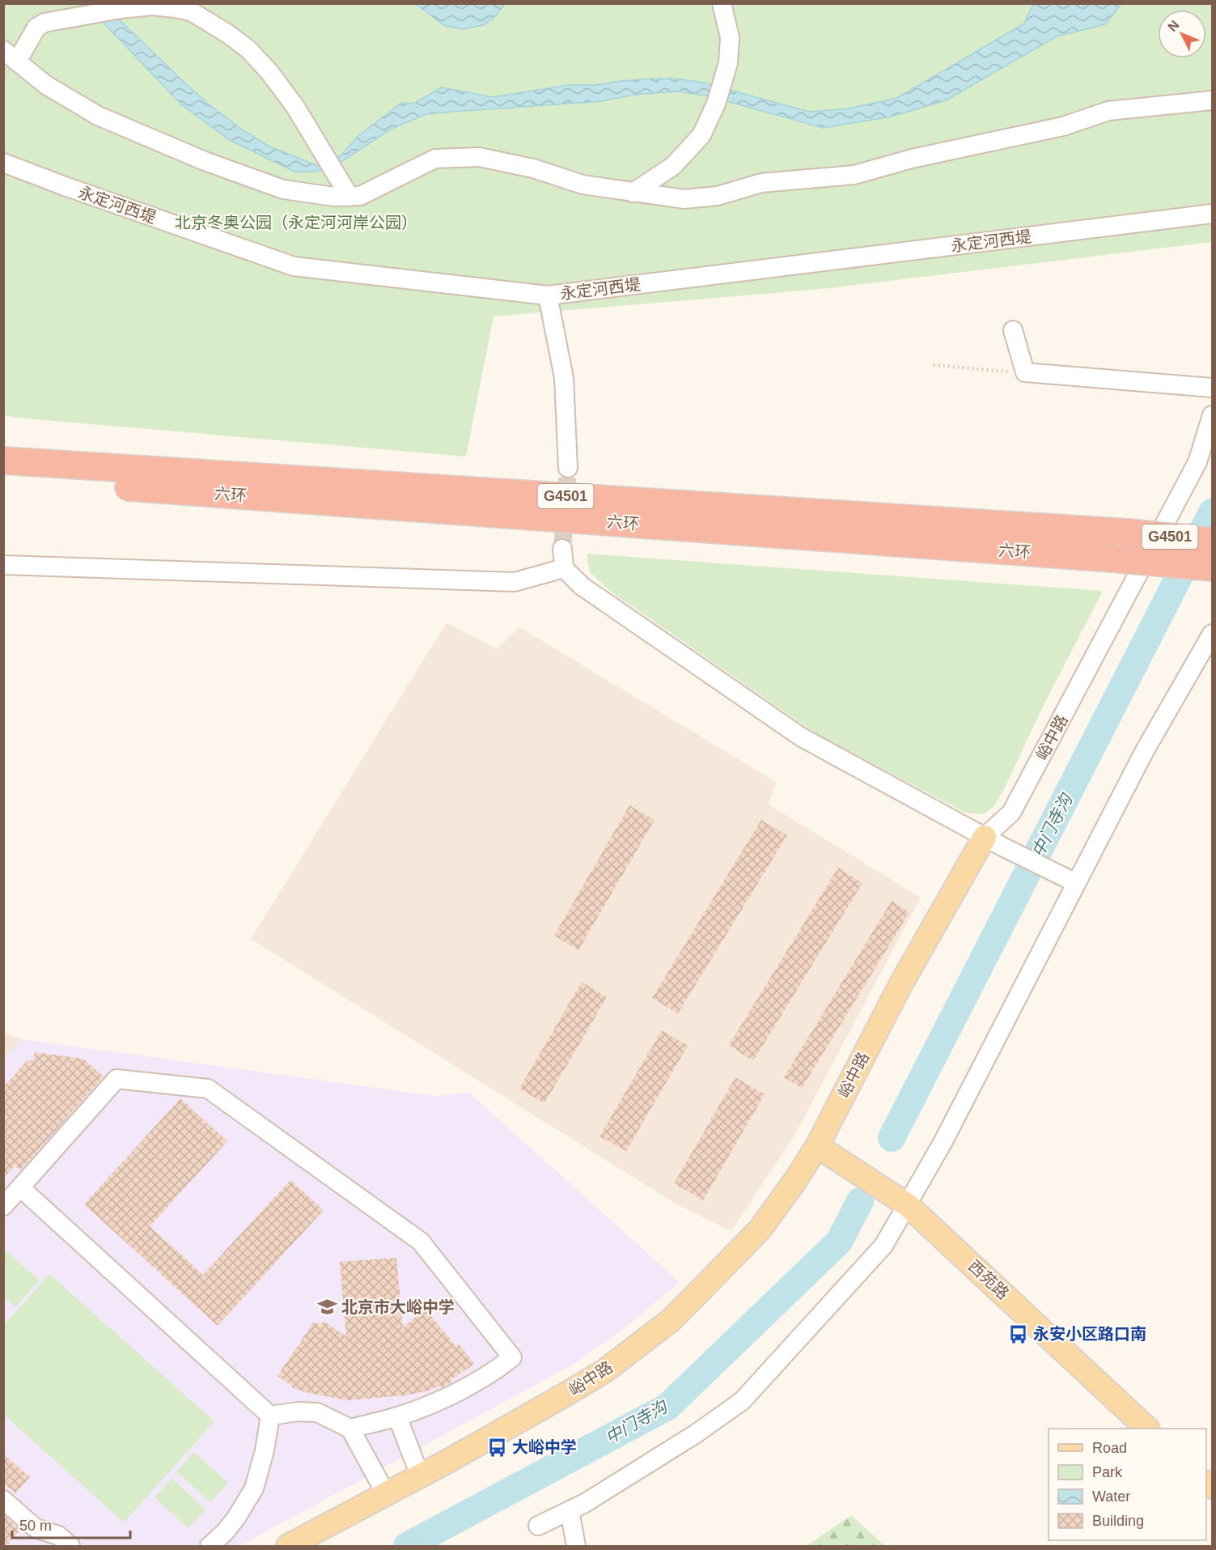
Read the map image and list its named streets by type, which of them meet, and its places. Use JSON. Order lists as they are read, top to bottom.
{
  "streets": {
    "highway": ["六环", "G4501"],
    "main road": ["峪中路", "西苑路"],
    "street": ["永定河西堤"]
  },
  "crossings": [
    ["峪中路", "西苑路"]
  ],
  "water": ["中门寺沟"],
  "parks": ["北京冬奥公园（永定河河岸公园）"],
  "places": {
    "school or university": ["北京市大峪中学"],
    "bus stop": ["永安小区路口南", "大峪中学"]
  },
  "legend": [
    "Road",
    "Park",
    "Water",
    "Building"
  ],
  "scale_bar": "50 m",
  "north": "top left"
}
